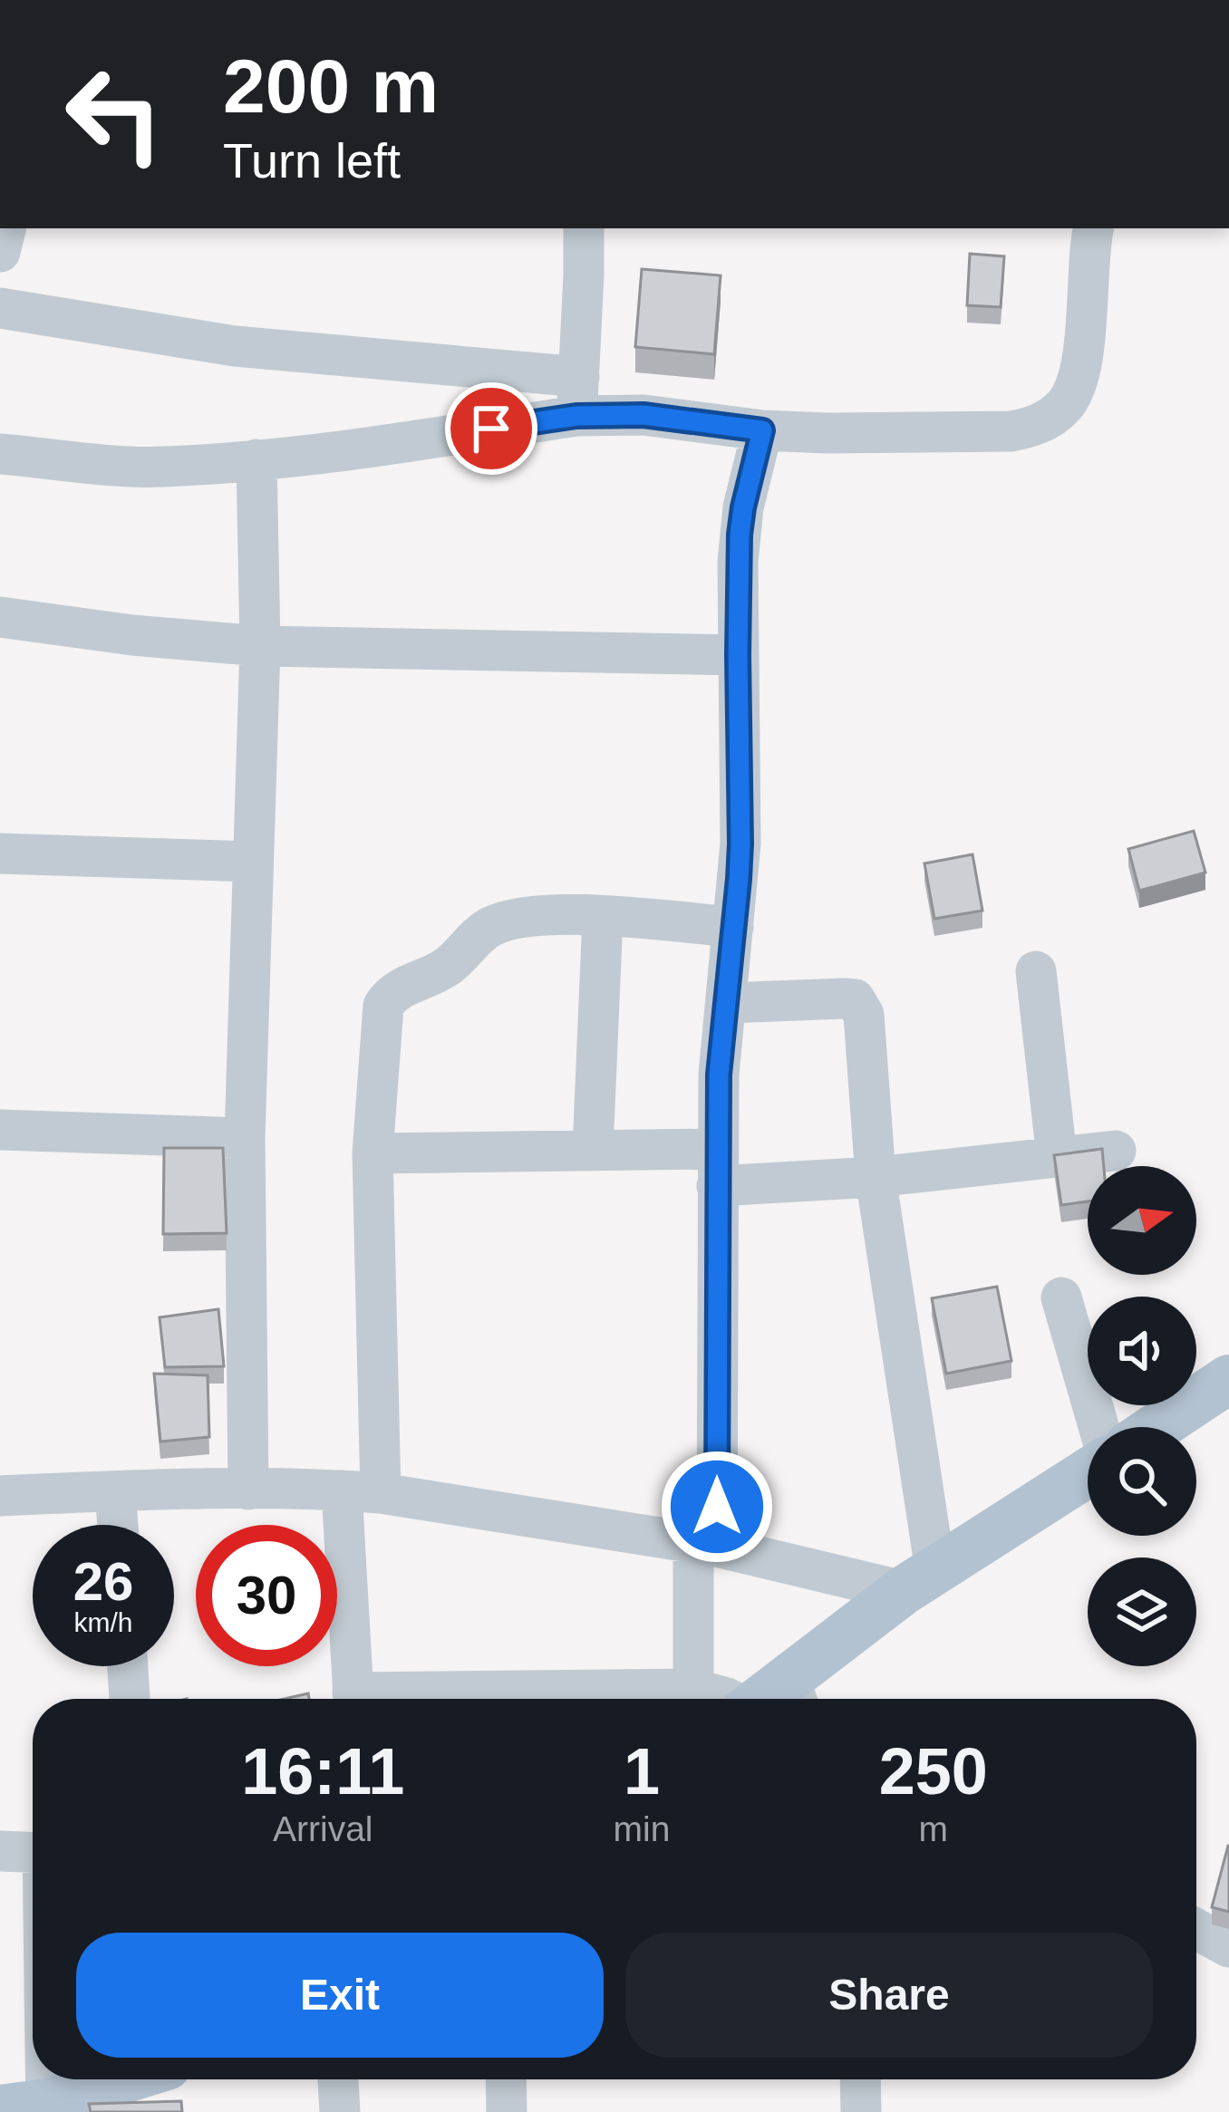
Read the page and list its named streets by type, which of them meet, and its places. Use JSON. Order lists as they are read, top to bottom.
{
  "north": "right",
  "page": {
    "turn": ["200 m", "Turn left"],
    "speed": "26 km/h",
    "limit": "30",
    "eta": [
      "16:11",
      "Arrival",
      "1",
      "min",
      "250",
      "m"
    ],
    "buttons": ["Exit", "Share"]
  }
}
